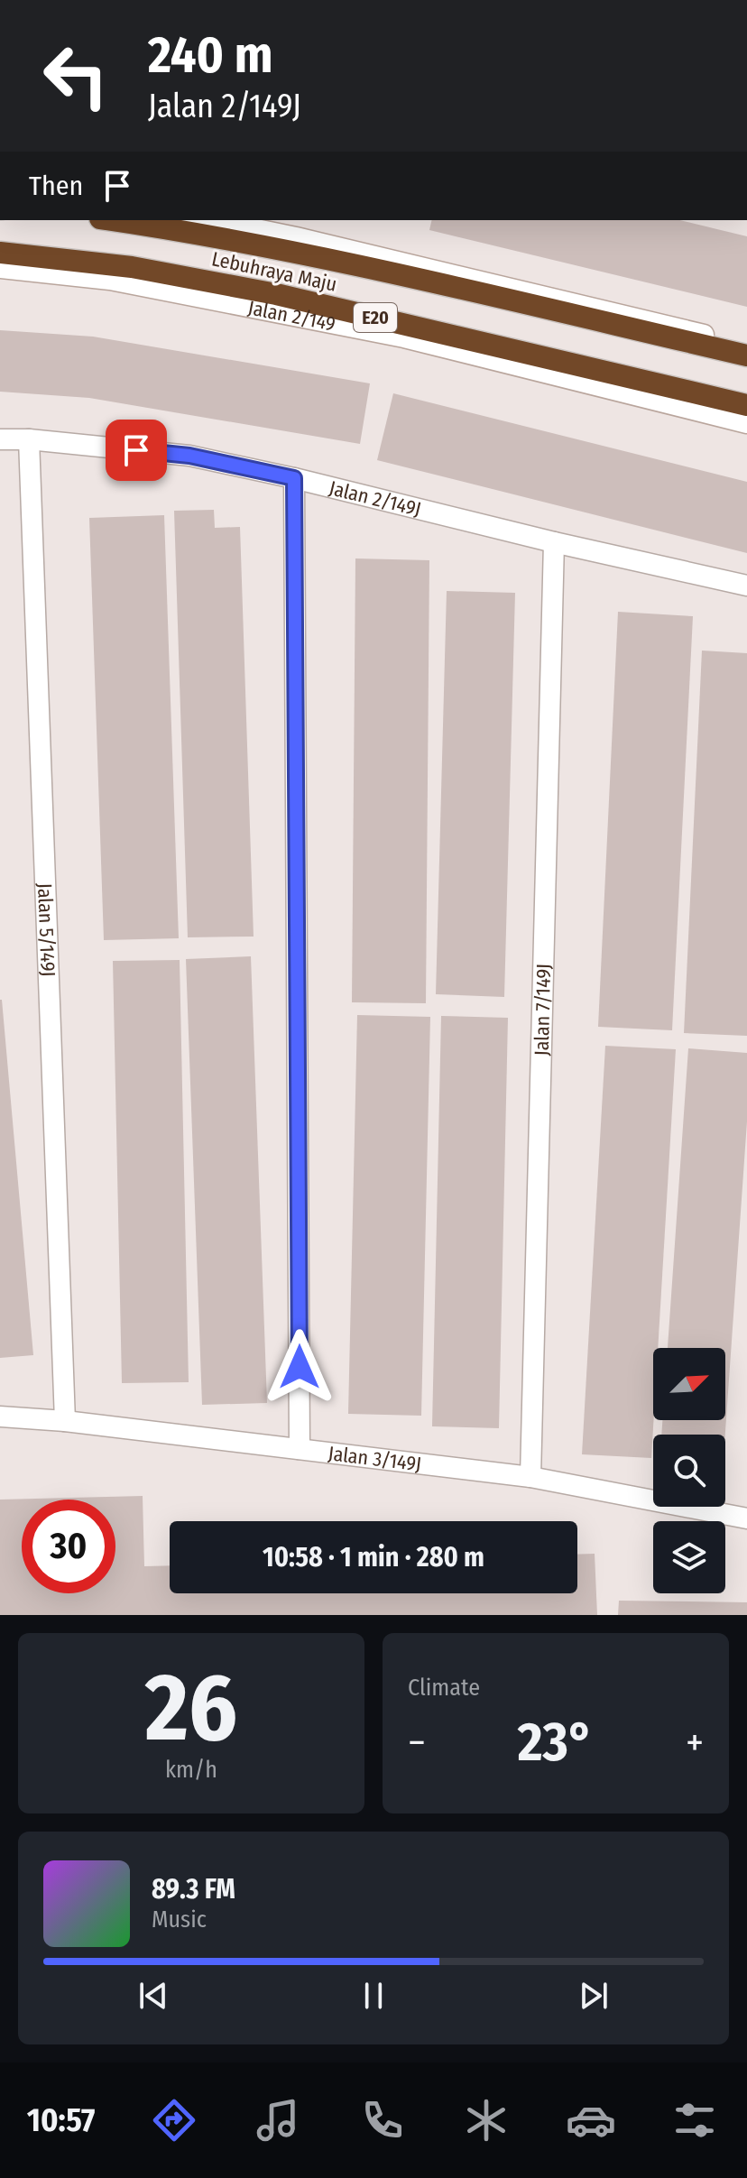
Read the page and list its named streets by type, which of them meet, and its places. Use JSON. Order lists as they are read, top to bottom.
{
  "streets": {
    "highway": ["Lebuhraya Maju", "E20"],
    "street": [
      "Jalan 2/149",
      "Jalan 2/149J",
      "Jalan 5/149J",
      "Jalan 7/149J",
      "Jalan 3/149J"
    ]
  },
  "crossings": [
    ["Jalan 2/149J", "Jalan 5/149J"],
    ["Jalan 2/149J", "Jalan 7/149J"],
    ["Jalan 5/149J", "Jalan 3/149J"],
    ["Jalan 7/149J", "Jalan 3/149J"]
  ],
  "north": "top right",
  "page": {
    "turn": ["240 m", "Jalan 2/149J"],
    "then": "Then",
    "limit": "30",
    "trip": "10:58 · 1 min · 280 m",
    "tile": [
      ["26", "km/h"],
      "Climate"
    ],
    "heat": ["−", "23°", "+"],
    "song": ["89.3 FM", "Music"],
    "tabs": "10:57"
  }
}
